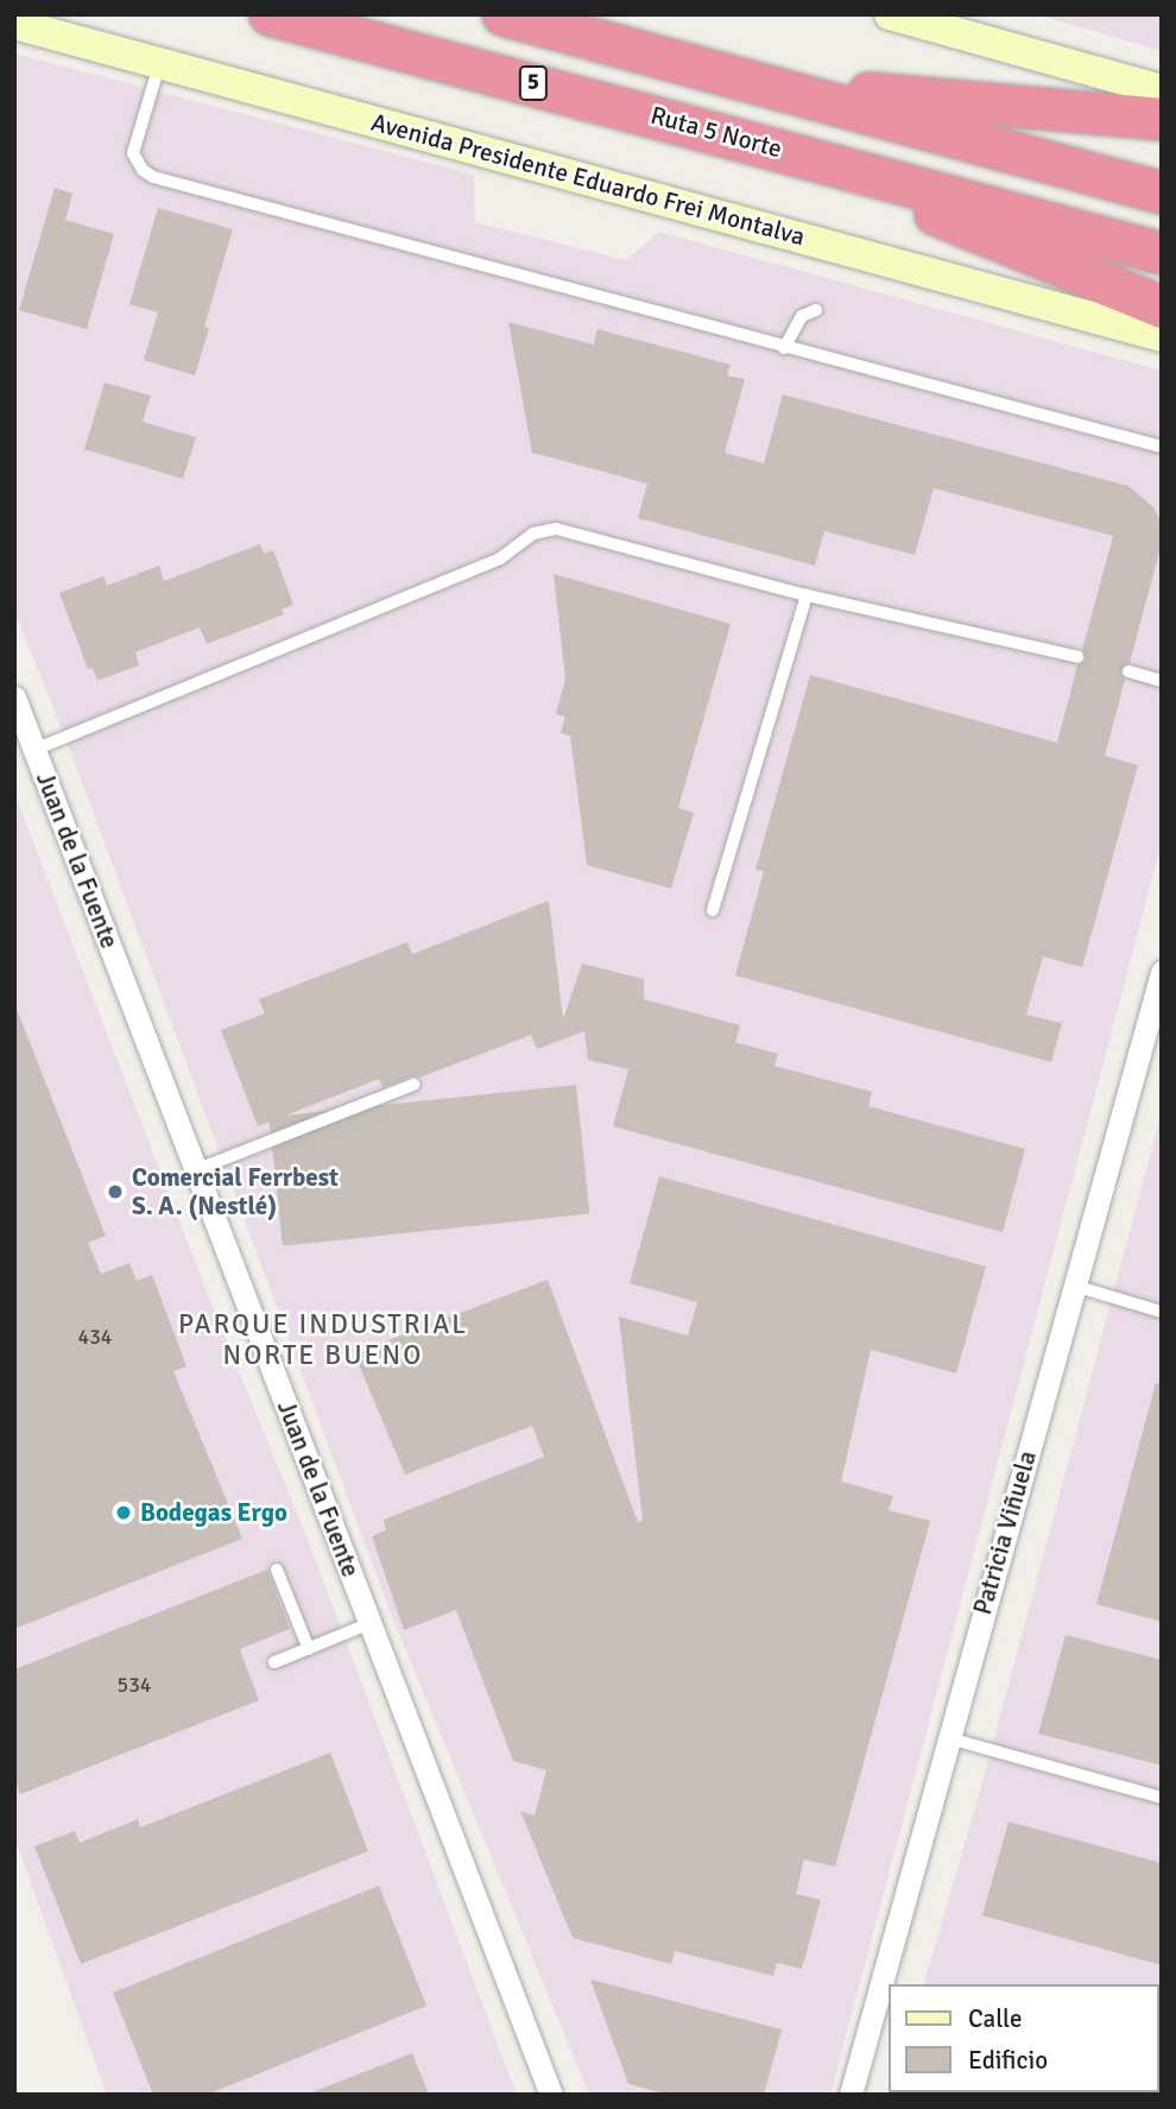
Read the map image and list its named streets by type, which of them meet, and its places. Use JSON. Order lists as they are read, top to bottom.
{
  "streets": {
    "highway": ["5", "Ruta 5 Norte"],
    "main road": ["Avenida Presidente Eduardo Frei Montalva"],
    "street": ["Juan de la Fuente", "Patricia Viñuela"]
  },
  "districts": ["PARQUE INDUSTRIAL NORTE BUENO"],
  "places": ["Comercial Ferrbest S. A. (Nestlé)", "Bodegas Ergo"],
  "house_numbers": ["434", "534"],
  "legend": ["Calle", "Edificio"]
}
